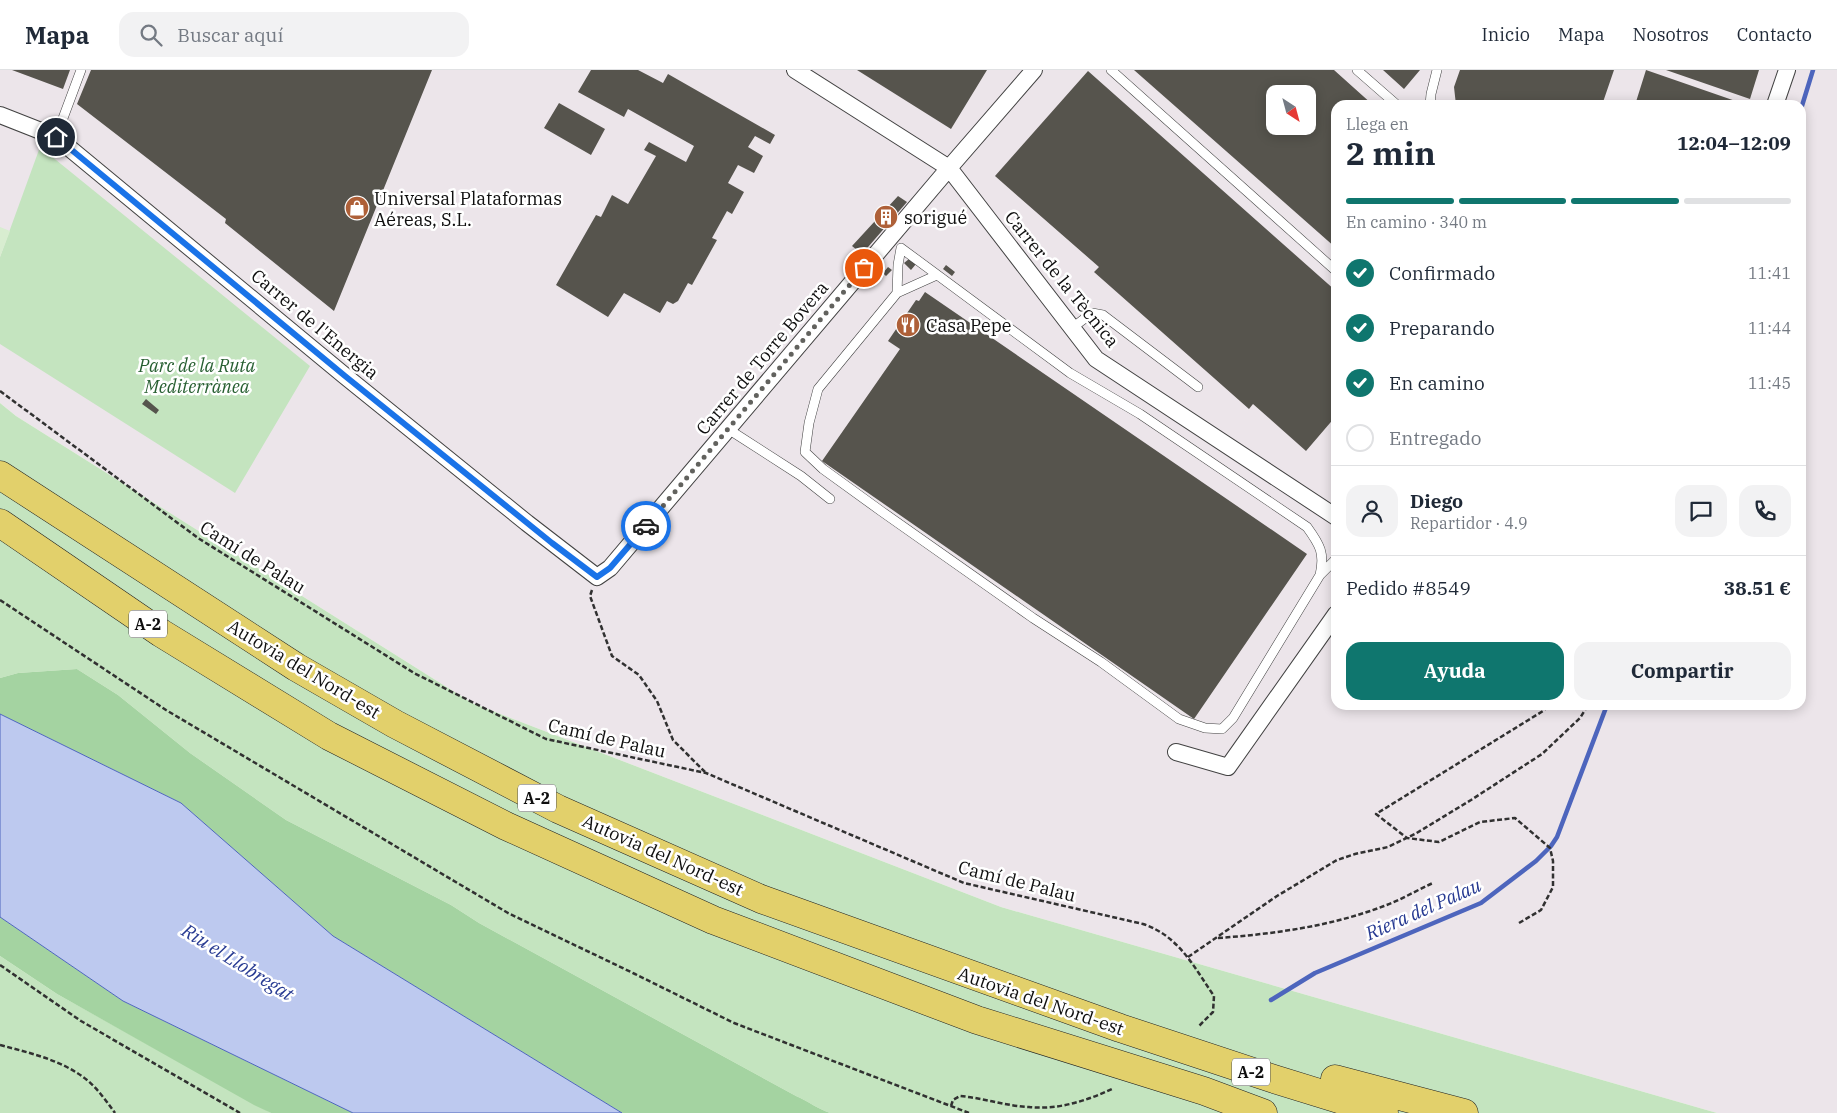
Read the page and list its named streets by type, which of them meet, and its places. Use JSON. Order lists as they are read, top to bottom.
{
  "streets": {
    "highway": ["A-2", "Autovia del Nord-est"],
    "street": ["Carrer de la Tècnica", "Carrer de l'Energia", "Carrer de Torre Bovera"],
    "path": ["Camí de Palau"]
  },
  "crossings": [
    ["Carrer de la Tècnica", "Carrer de Torre Bovera"],
    ["Carrer de l'Energia", "Carrer de Torre Bovera"]
  ],
  "water": ["Riera del Palau", "Riu el Llobregat"],
  "parks": ["Parc de la Ruta Mediterrànea"],
  "places": {
    "shop": ["Universal Plataformas Aéreas, S.L."],
    "building": ["sorigué"],
    "restaurant": ["Casa Pepe"]
  },
  "north": "bottom right",
  "page": {
    "header": "Mapa",
    "search": "Buscar aquí",
    "nav": [
      "Inicio",
      "Mapa",
      "Nosotros",
      "Contacto"
    ],
    "heading": ["2 min", "Llega en", "12:04–12:09"],
    "panel": [
      "Diego",
      "Repartidor · 4.9",
      "Pedido #8549",
      "38.51 €"
    ],
    "bar": "En camino · 340 m",
    "list": [
      ["Confirmado", "11:41"],
      ["Preparando", "11:44"],
      ["En camino", "11:45"],
      "Entregado"
    ],
    "buttons": ["Ayuda", "Compartir"]
  }
}
